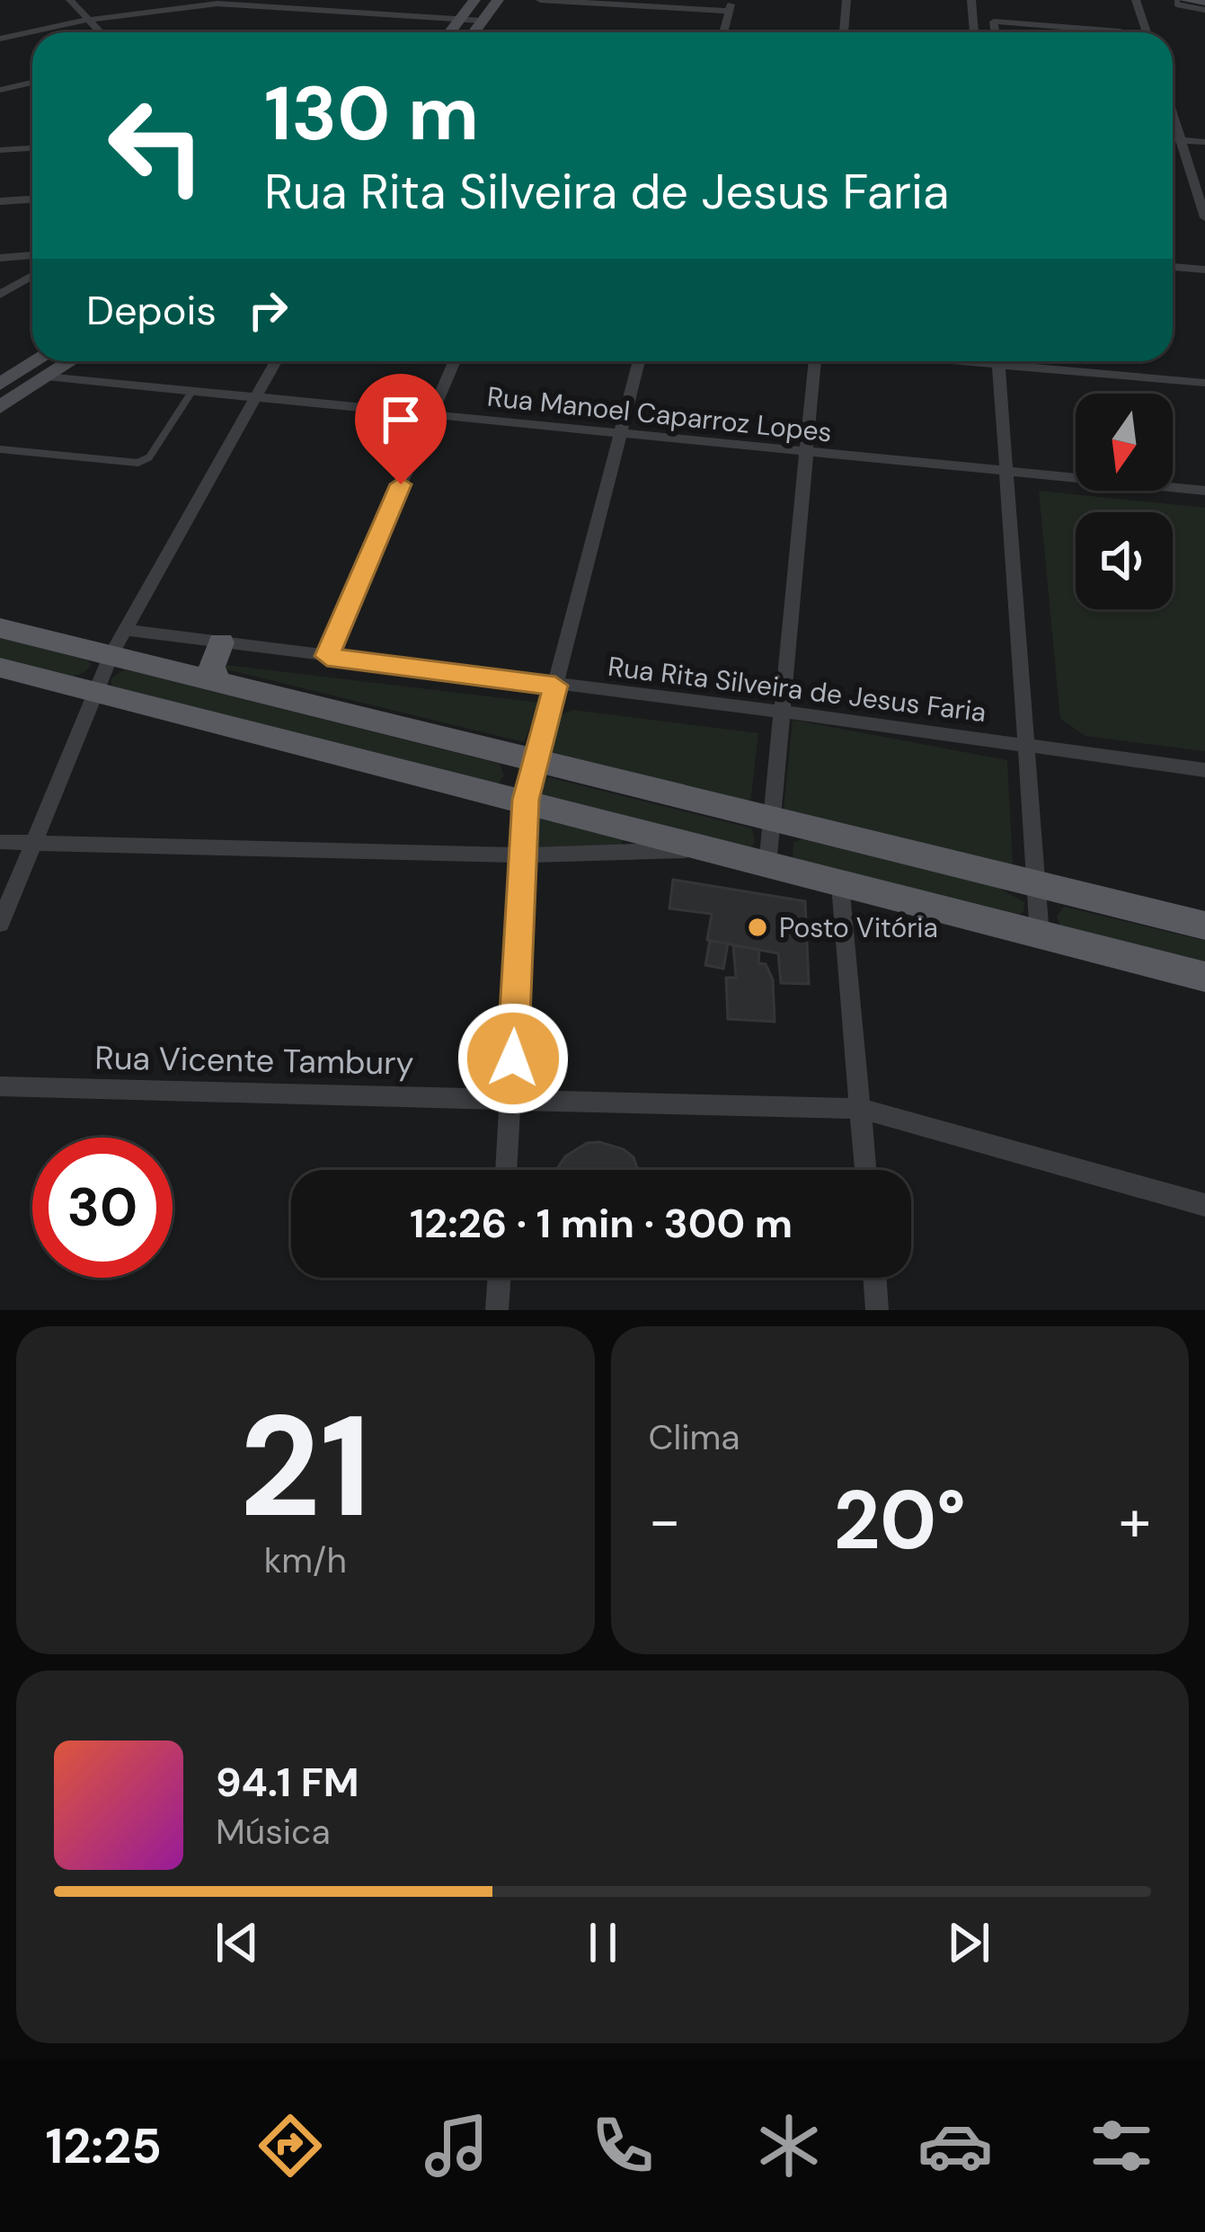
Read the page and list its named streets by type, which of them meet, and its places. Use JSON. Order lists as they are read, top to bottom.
{
  "streets": {
    "street": ["Rua Manoel Caparroz Lopes", "Rua Rita Silveira de Jesus Faria", "Rua Vicente Tambury"]
  },
  "places": ["Posto Vitória"],
  "north": "bottom",
  "page": {
    "turn": ["130 m", "Rua Rita Silveira de Jesus Faria"],
    "then": "Depois",
    "limit": "30",
    "trip": "12:26 · 1 min · 300 m",
    "tile": [
      ["21", "km/h"],
      "Clima"
    ],
    "heat": ["−", "20°", "+"],
    "song": ["94.1 FM", "Música"],
    "tabs": "12:25"
  }
}
